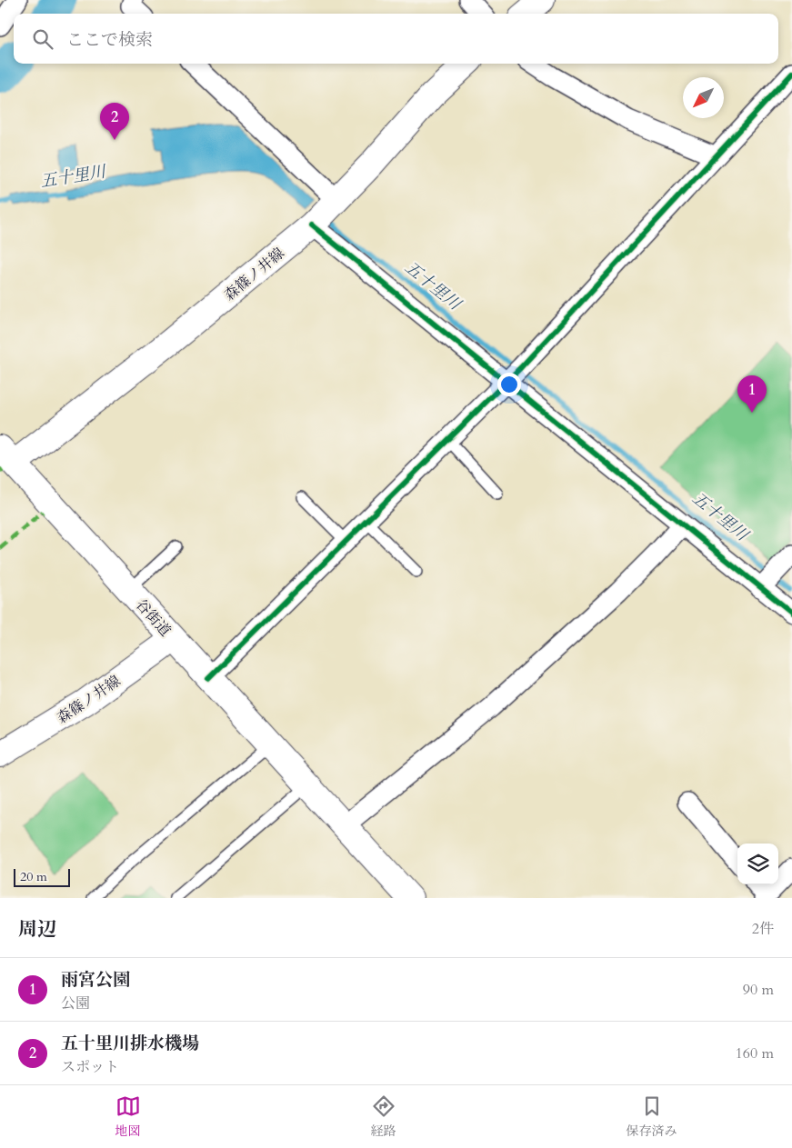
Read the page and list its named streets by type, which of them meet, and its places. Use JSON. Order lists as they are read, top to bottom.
{
  "streets": {
    "main road": ["森篠ノ井線", "谷街道"]
  },
  "crossings": [
    ["森篠ノ井線", "谷街道"]
  ],
  "water": ["五十里川"],
  "scale_bar": "20 m",
  "north": "bottom left",
  "page": {
    "search": "ここで検索",
    "pins": ["2", "1"],
    "scale": "20 m",
    "heading": ["周辺", "2件"],
    "list": [
      {
        "mark": "1",
        "name": "雨宮公園",
        "note": "公園",
        "value": "90 m"
      },
      {
        "mark": "2",
        "name": "五十里川排水機場",
        "note": "スポット",
        "value": "160 m"
      }
    ],
    "nav": ["地図", "経路", "保存済み"]
  }
}
